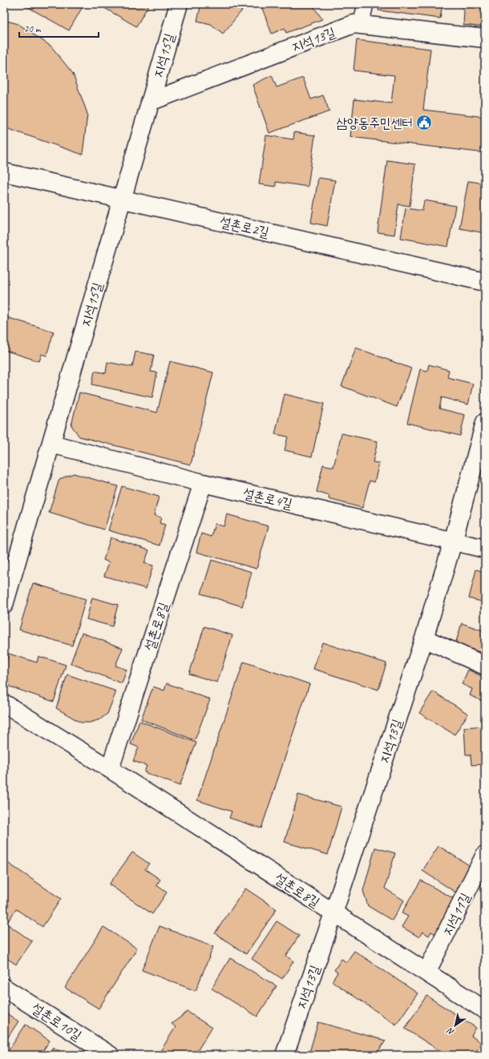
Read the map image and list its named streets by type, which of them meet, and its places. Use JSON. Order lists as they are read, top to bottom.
{
  "streets": {
    "street": [
      "지석13길",
      "지석15길",
      "설촌로2길",
      "설촌로4길",
      "설촌로8길",
      "지석11길",
      "설촌로10길"
    ]
  },
  "crossings": [
    ["지석13길", "지석15길"],
    ["지석13길", "설촌로4길"],
    ["지석13길", "설촌로8길"],
    ["지석15길", "설촌로2길"],
    ["지석15길", "설촌로4길"],
    ["설촌로4길", "설촌로8길"],
    ["설촌로8길", "지석11길"]
  ],
  "places": {
    "public building": ["삼양동주민센터"]
  },
  "scale_bar": "20 m",
  "north": "bottom left"
}
